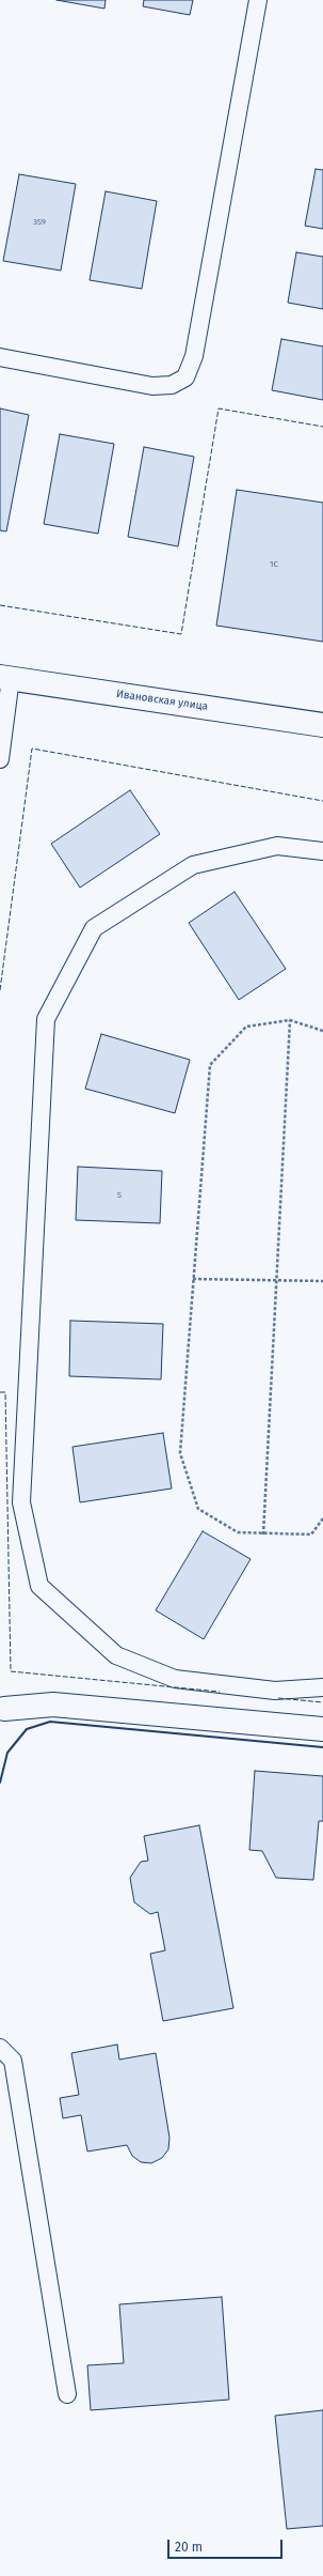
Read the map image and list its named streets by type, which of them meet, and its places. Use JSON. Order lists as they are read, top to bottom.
{
  "streets": {
    "street": ["Ивановская улица"]
  },
  "house_numbers": ["359", "1С", "5"],
  "scale_bar": "20 m"
}
